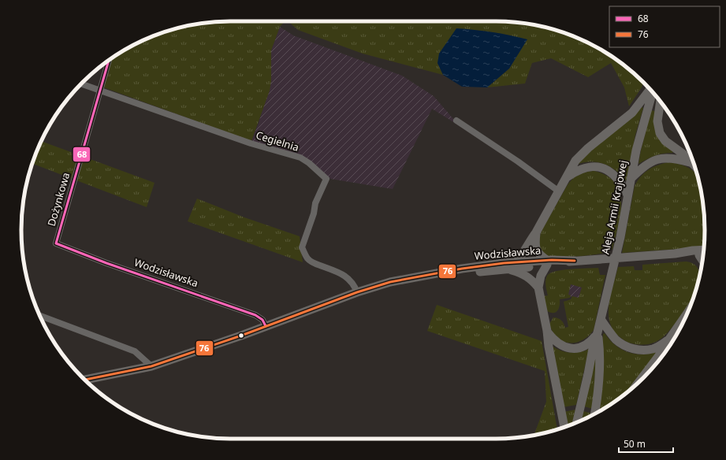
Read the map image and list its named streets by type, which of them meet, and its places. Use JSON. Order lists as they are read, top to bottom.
{
  "streets": {
    "main road": ["Aleja Armii Krajowej", "Wodzisławska"],
    "street": ["Cegielnia", "Dożynkowa"]
  },
  "crossings": [
    ["Cegielnia", "Dożynkowa"],
    ["Cegielnia", "Wodzisławska"],
    ["Dożynkowa", "Wodzisławska"]
  ],
  "lines": ["transit line 68", "transit line 76"],
  "legend": ["68", "76"],
  "scale_bar": "50 m"
}
